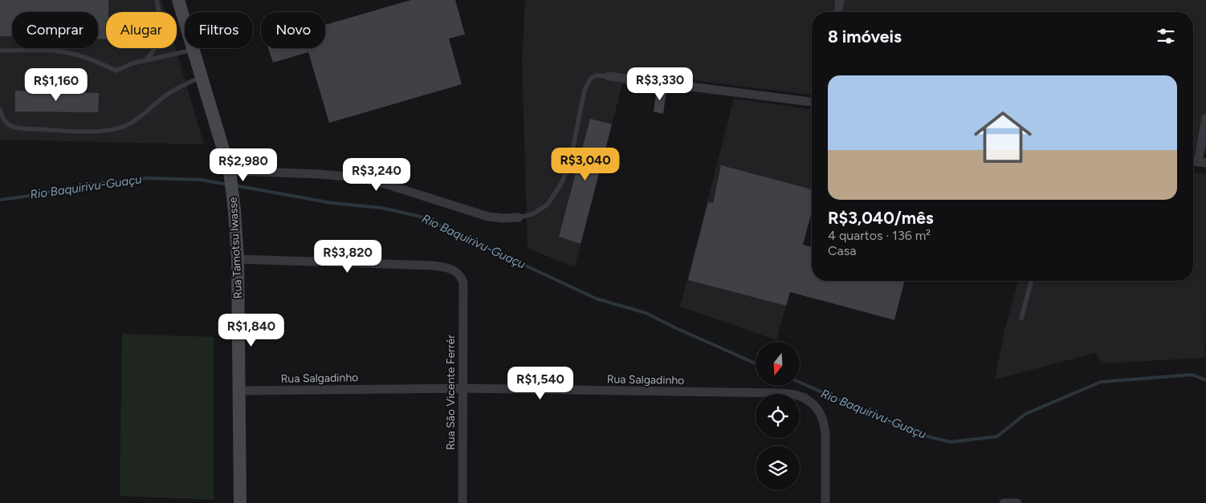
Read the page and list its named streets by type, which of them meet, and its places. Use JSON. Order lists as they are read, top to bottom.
{
  "streets": {
    "street": ["Rua Tamotsu Iwasse", "Rua Salgadinho", "Rua São Vicente Ferrér"]
  },
  "crossings": [
    ["Rua Tamotsu Iwasse", "Rua Salgadinho"],
    ["Rua Tamotsu Iwasse", "Rua São Vicente Ferrér"],
    ["Rua Salgadinho", "Rua São Vicente Ferrér"]
  ],
  "water": ["Rio Baquirivu-Guaçu"],
  "north": "bottom",
  "page": {
    "chip": [
      "Comprar",
      "Alugar",
      "Filtros",
      "Novo"
    ],
    "heading": "8 imóveis",
    "list": [
      {
        "name": "R$3,040/mês",
        "note": "4 quartos · 136 m² · Casa"
      }
    ],
    "price": [
      "R$3,330",
      "R$1,160",
      "R$3,040",
      "R$2,980",
      "R$3,240",
      "R$3,820",
      "R$1,840",
      "R$1,540"
    ]
  }
}
